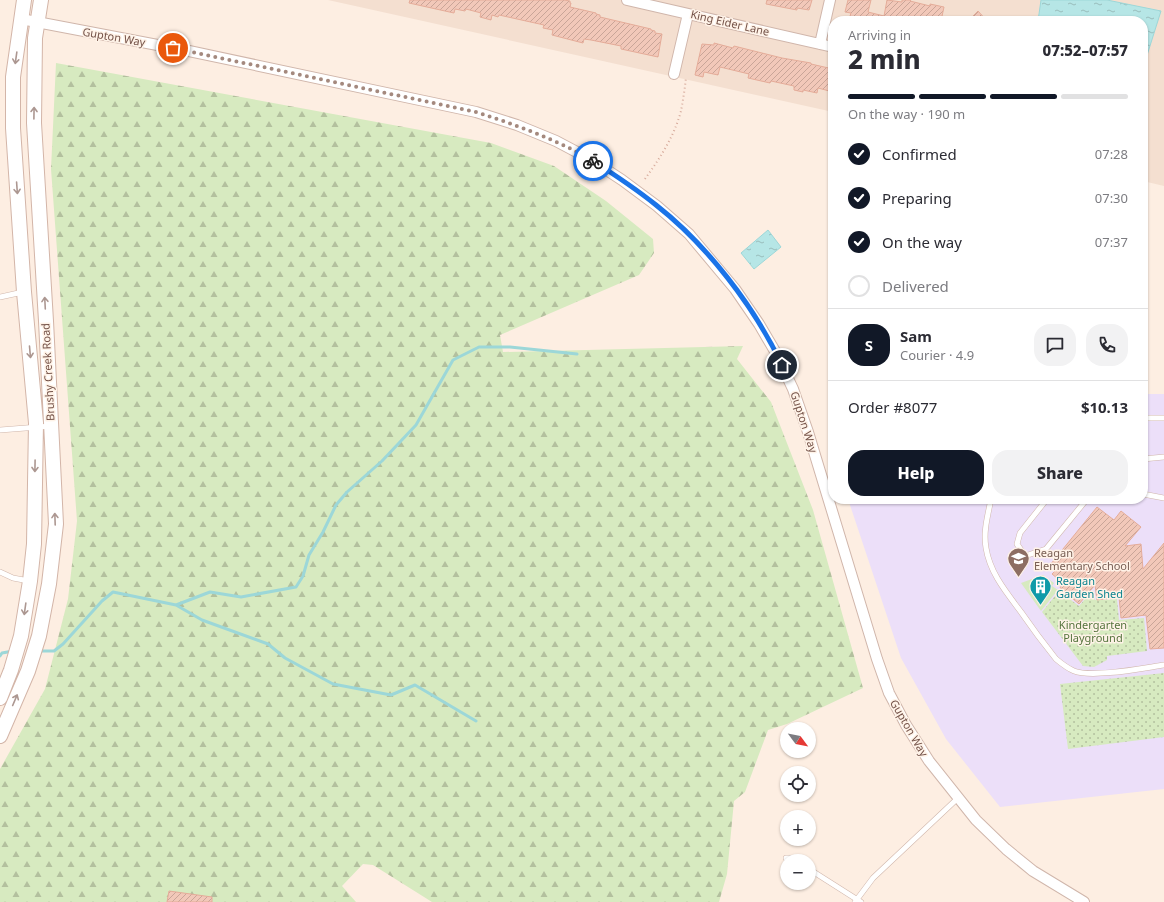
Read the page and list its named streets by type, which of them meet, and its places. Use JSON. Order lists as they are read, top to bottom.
{
  "streets": {
    "main road": ["Brushy Creek Road"],
    "street": ["King Eider Lane", "Gupton Way"]
  },
  "crossings": [
    ["Gupton Way", "Brushy Creek Road"]
  ],
  "parks": ["Kindergarten Playground"],
  "places": {
    "school or university": ["Reagan Elementary School"],
    "building": ["Reagan Garden Shed"]
  },
  "north": "bottom right",
  "page": {
    "heading": ["2 min", "Arriving in", "07:52–07:57"],
    "panel": [
      "Sam",
      "Courier · 4.9",
      "Order #8077",
      "$10.13"
    ],
    "bar": "On the way · 190 m",
    "list": [
      ["Confirmed", "07:28"],
      ["Preparing", "07:30"],
      ["On the way", "07:37"],
      "Delivered"
    ],
    "round": "S",
    "buttons": ["Help", "Share"],
    "map_buttons": ["+", "−"]
  }
}
